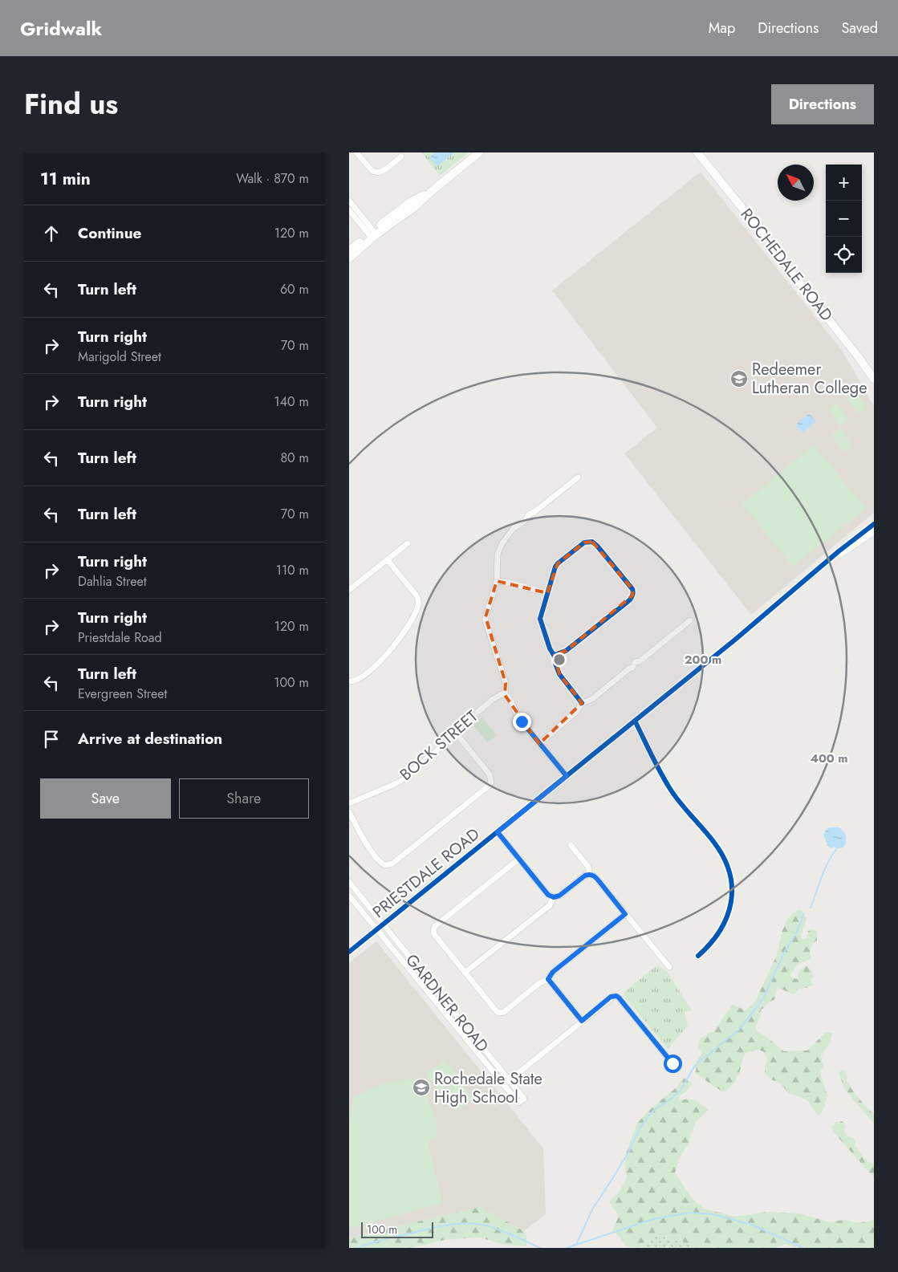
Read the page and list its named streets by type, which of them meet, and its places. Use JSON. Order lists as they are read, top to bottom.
{
  "streets": {
    "main road": ["ROCHEDALE ROAD"],
    "street": ["BOCK STREET", "PRIESTDALE ROAD", "GARDNER ROAD"]
  },
  "crossings": [
    ["PRIESTDALE ROAD", "GARDNER ROAD"]
  ],
  "places": {
    "school or university": ["Redeemer Lutheran College", "Rochedale State High School"]
  },
  "scale_bar": "100 m",
  "north": "top left",
  "page": {
    "header": "Gridwalk",
    "nav": ["Map", "Directions", "Saved"],
    "title": "Find us",
    "buttons": [
      "Directions",
      ["Save", "Share"]
    ],
    "heading": ["11 min", "Walk · 870 m"],
    "map_buttons": ["+", "−"],
    "list": [
      ["Continue", "120 m"],
      ["Turn left", "60 m"],
      ["Turn right", "Marigold Street", "70 m"],
      ["Turn right", "140 m"],
      ["Turn left", "80 m"],
      ["Turn left", "70 m"],
      ["Turn right", "Dahlia Street", "110 m"],
      ["Turn right", "Priestdale Road", "120 m"],
      ["Turn left", "Evergreen Street", "100 m"],
      "Arrive at destination"
    ],
    "scale": "100 m"
  },
  "rings": ["200 m", "400 m"]
}
